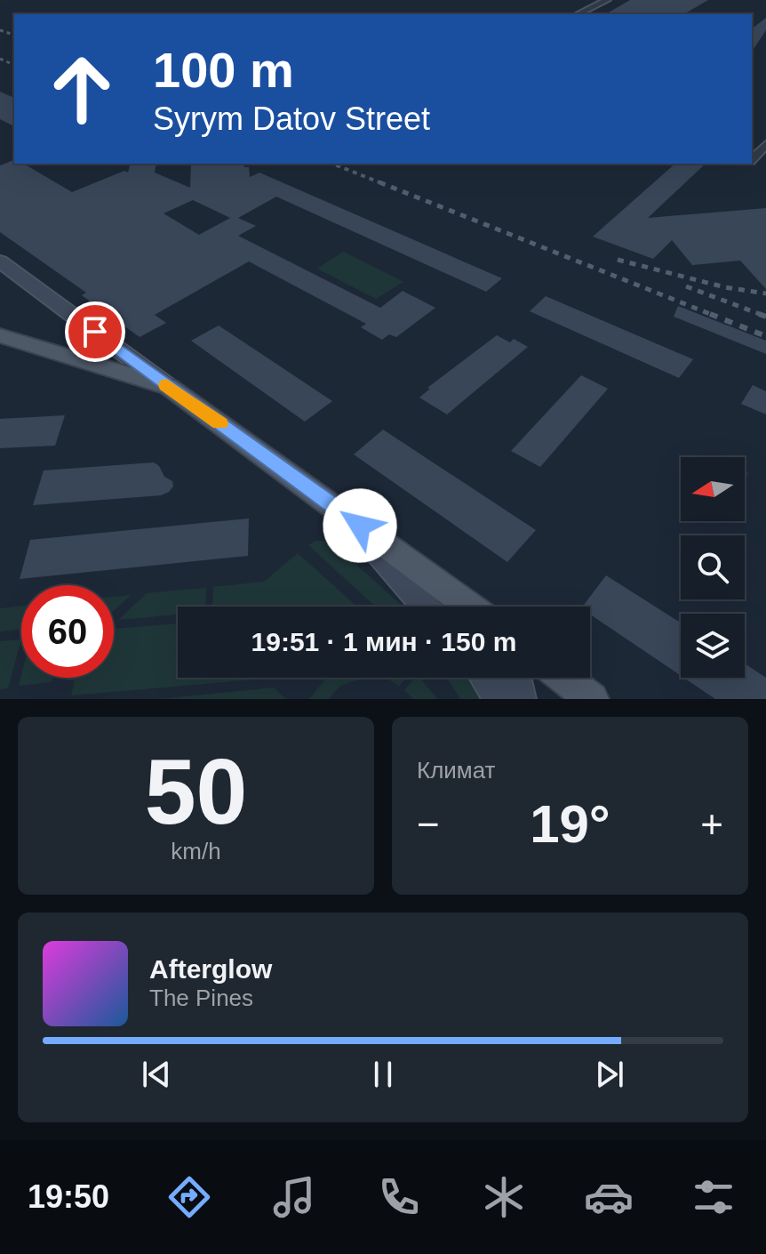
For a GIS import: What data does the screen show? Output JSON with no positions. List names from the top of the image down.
{
  "north": "left",
  "page": {
    "turn": ["100 m", "Syrym Datov Street"],
    "limit": "60",
    "trip": "19:51 · 1 мин · 150 m",
    "tile": [
      ["50", "km/h"],
      "Климат"
    ],
    "heat": ["−", "19°", "+"],
    "song": ["Afterglow", "The Pines"],
    "tabs": "19:50"
  }
}
